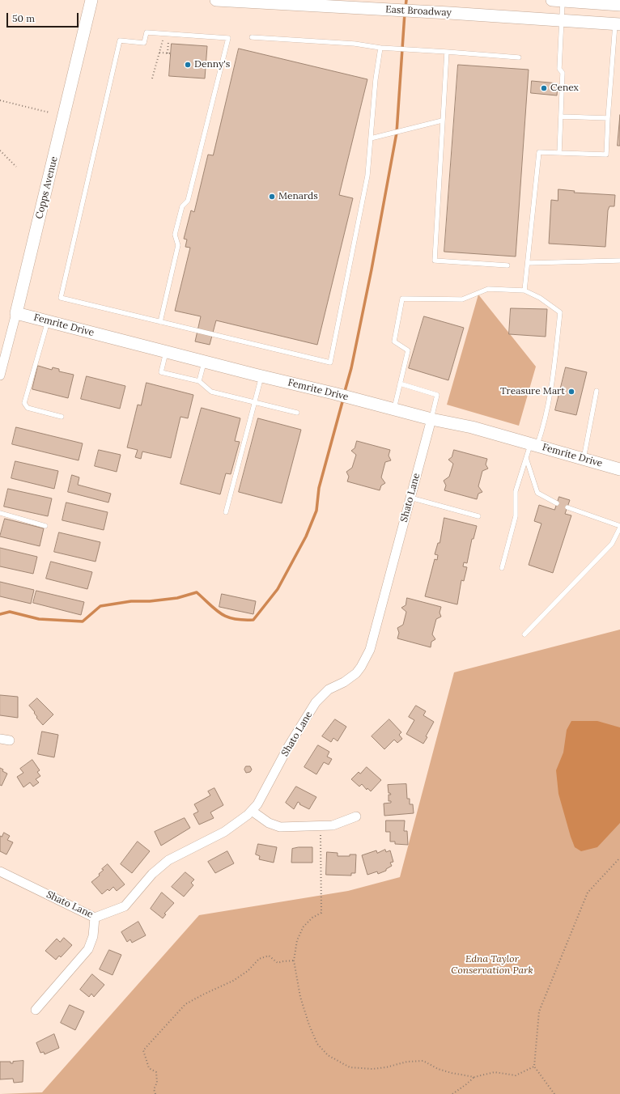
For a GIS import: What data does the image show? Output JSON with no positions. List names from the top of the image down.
{
  "streets": {
    "street": [
      "East Broadway",
      "Copps Avenue",
      "Femrite Drive",
      "Shato Lane"
    ]
  },
  "crossings": [
    ["Copps Avenue", "Femrite Drive"],
    ["Femrite Drive", "Shato Lane"]
  ],
  "parks": ["Edna Taylor Conservation Park"],
  "places": [
    "Denny's",
    "Cenex",
    "Menards",
    "Treasure Mart"
  ],
  "scale_bar": "50 m"
}
